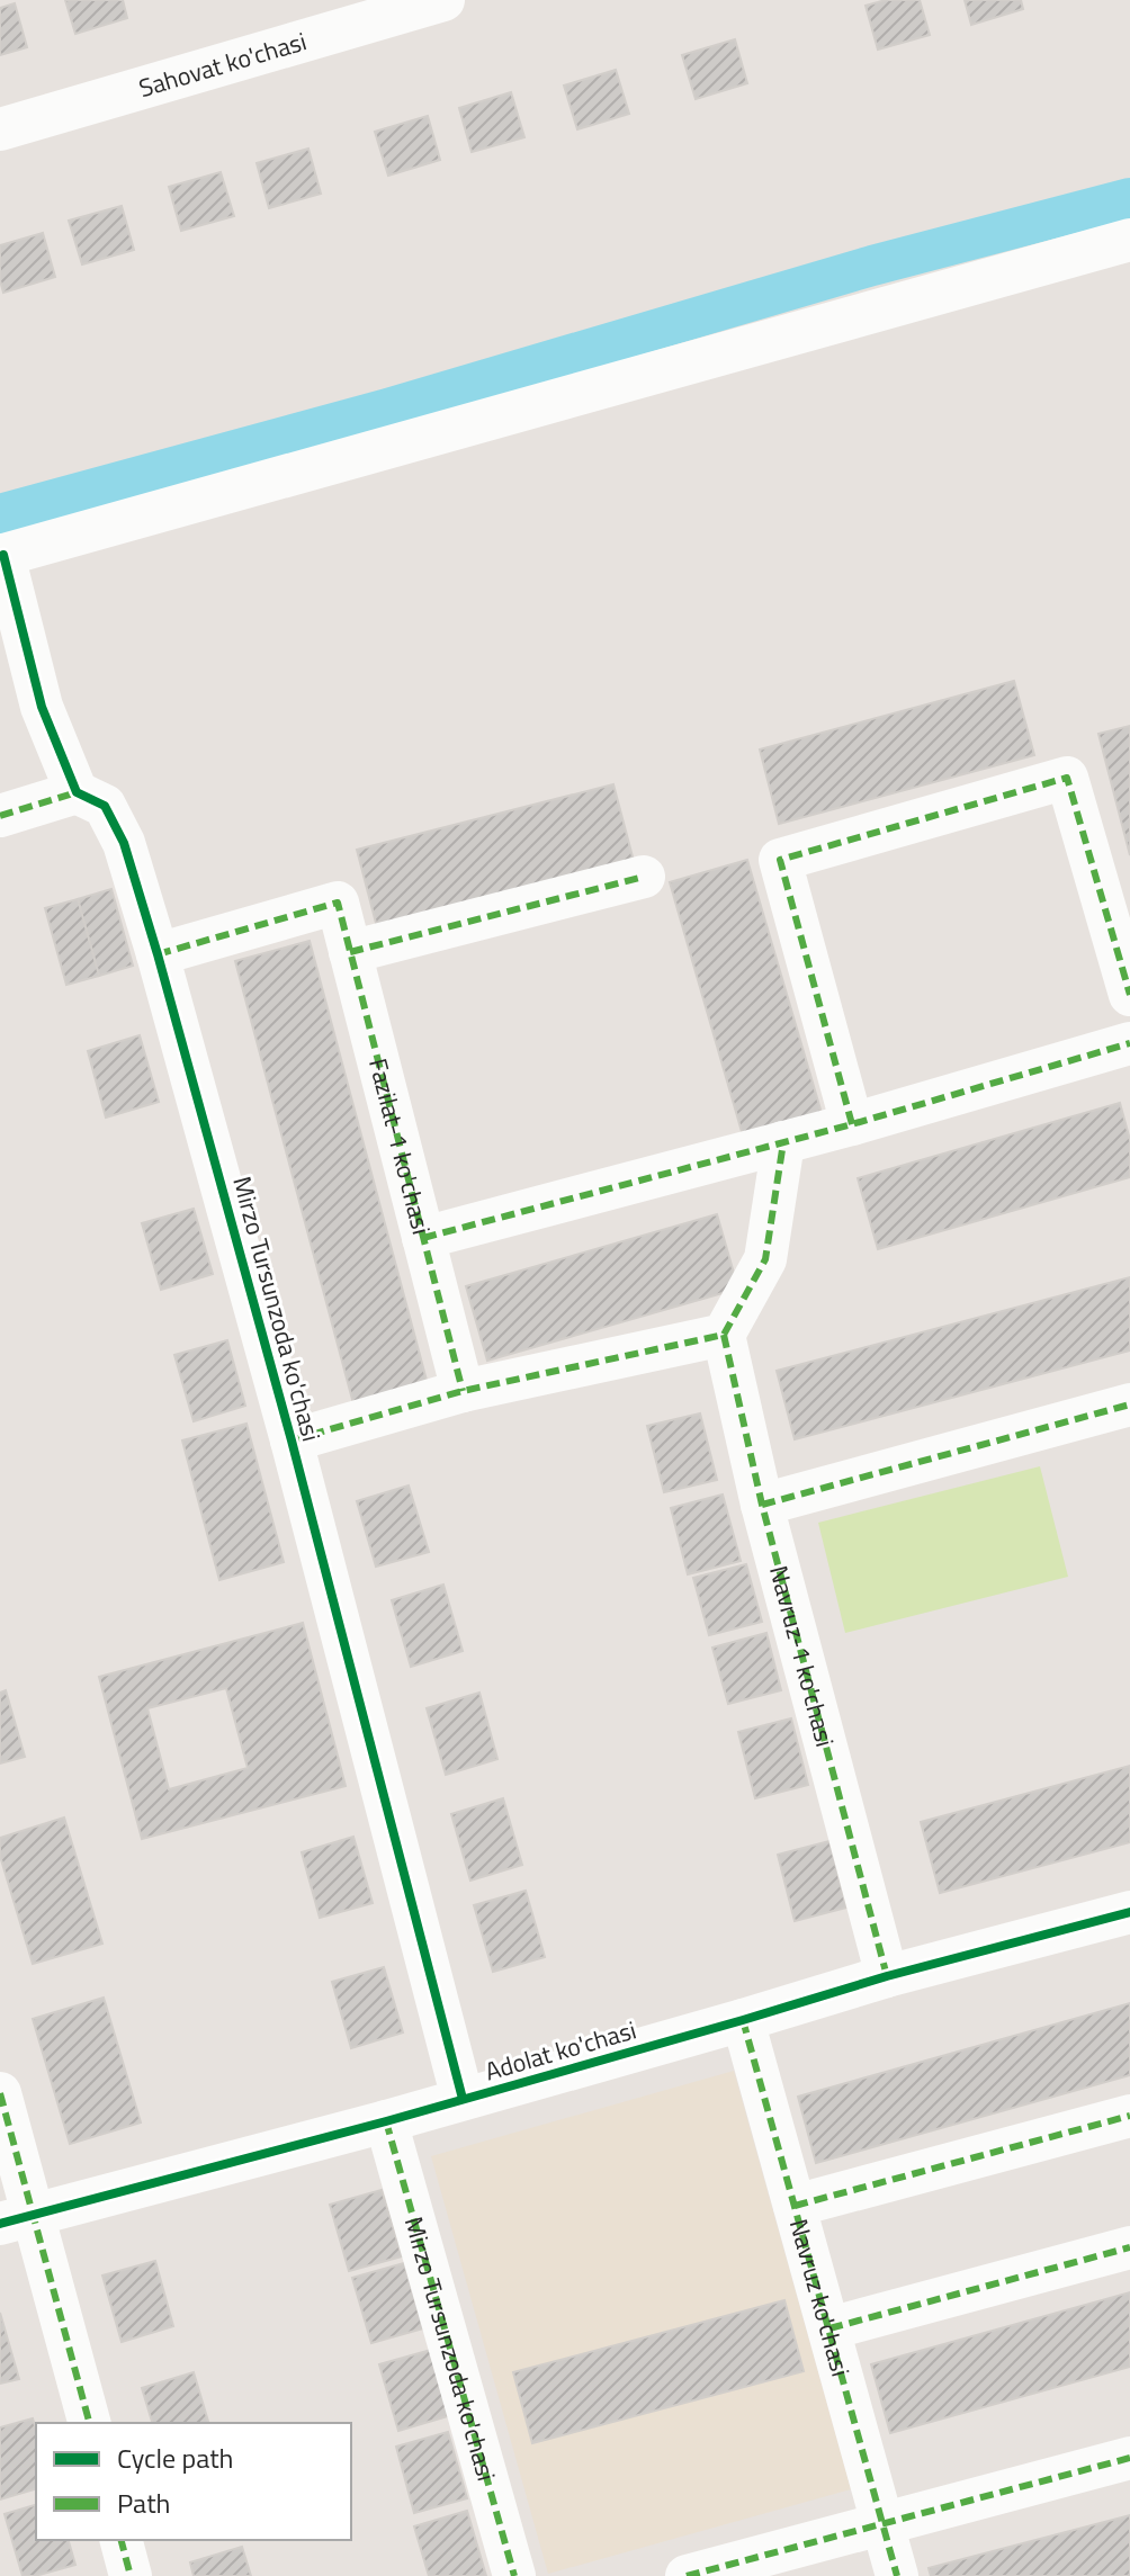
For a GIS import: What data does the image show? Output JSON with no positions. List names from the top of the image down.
{
  "streets": {
    "street": [
      "Sahovat ko'chasi",
      "Fazilat-1 ko'chasi",
      "Mirzo Tursunzoda ko'chasi",
      "Navruz-1 ko'chasi",
      "Adolat ko'chasi",
      "Navruz ko'chasi"
    ]
  },
  "crossings": [
    ["Fazilat-1 ko'chasi", "Mirzo Tursunzoda ko'chasi"],
    ["Mirzo Tursunzoda ko'chasi", "Adolat ko'chasi"],
    ["Navruz-1 ko'chasi", "Adolat ko'chasi"],
    ["Adolat ko'chasi", "Navruz ko'chasi"]
  ],
  "legend": ["Cycle path", "Path"]
}
